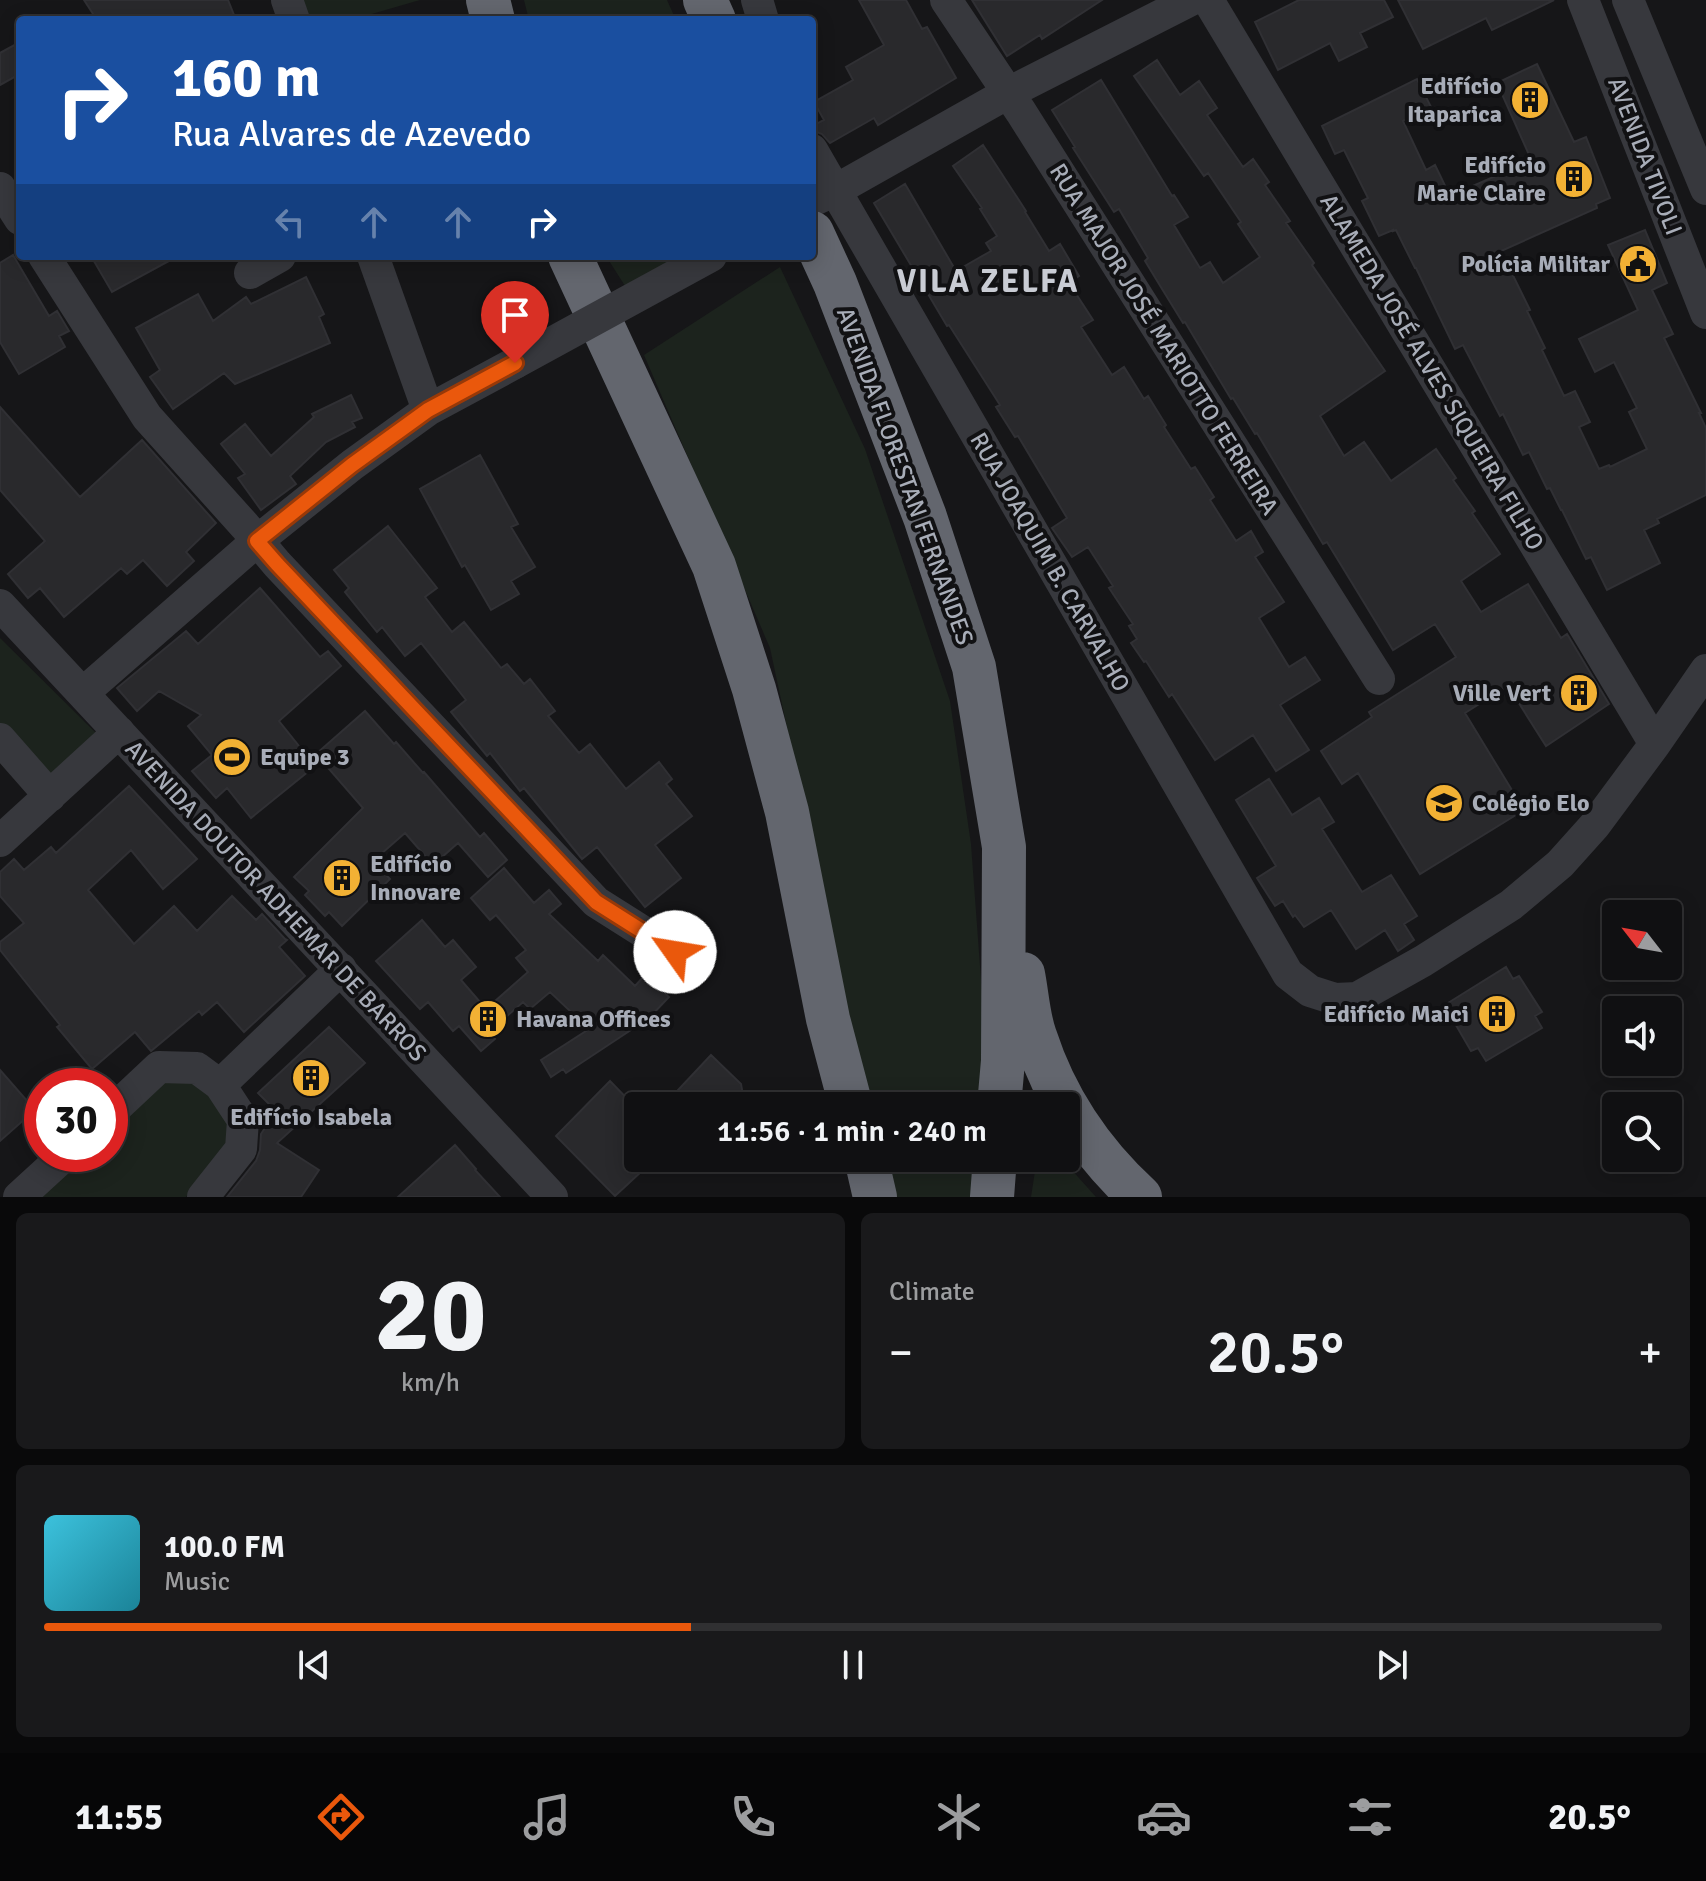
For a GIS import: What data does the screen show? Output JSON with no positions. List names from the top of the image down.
{
  "streets": {
    "highway": ["AVENIDA FLORESTAN FERNANDES"],
    "street": [
      "AVENIDA TIVOLI",
      "RUA MAJOR JOSÉ MARIOTTO FERREIRA",
      "ALAMEDA JOSÉ ALVES SIQUEIRA FILHO",
      "RUA JOAQUIM B. CARVALHO",
      "AVENIDA DOUTOR ADHEMAR DE BARROS"
    ]
  },
  "crossings": [
    ["ALAMEDA JOSÉ ALVES SIQUEIRA FILHO", "RUA JOAQUIM B. CARVALHO"]
  ],
  "districts": ["VILA ZELFA"],
  "places": {
    "building": [
      "Edifício Itaparica",
      "Edifício Marie Claire",
      "Ville Vert",
      "Edifício Innovare",
      "Edifício Maici",
      "Havana Offices",
      "Edifício Isabela"
    ],
    "public building": ["Polícia Militar"],
    "sports": ["Equipe 3"],
    "school or university": ["Colégio Elo"]
  },
  "north": "top left",
  "page": {
    "turn": ["160 m", "Rua Alvares de Azevedo"],
    "limit": "30",
    "trip": "11:56 · 1 min · 240 m",
    "tile": [
      ["20", "km/h"],
      "Climate"
    ],
    "heat": ["−", "20.5°", "+"],
    "song": ["100.0 FM", "Music"],
    "tabs": ["11:55", "20.5°"]
  }
}
